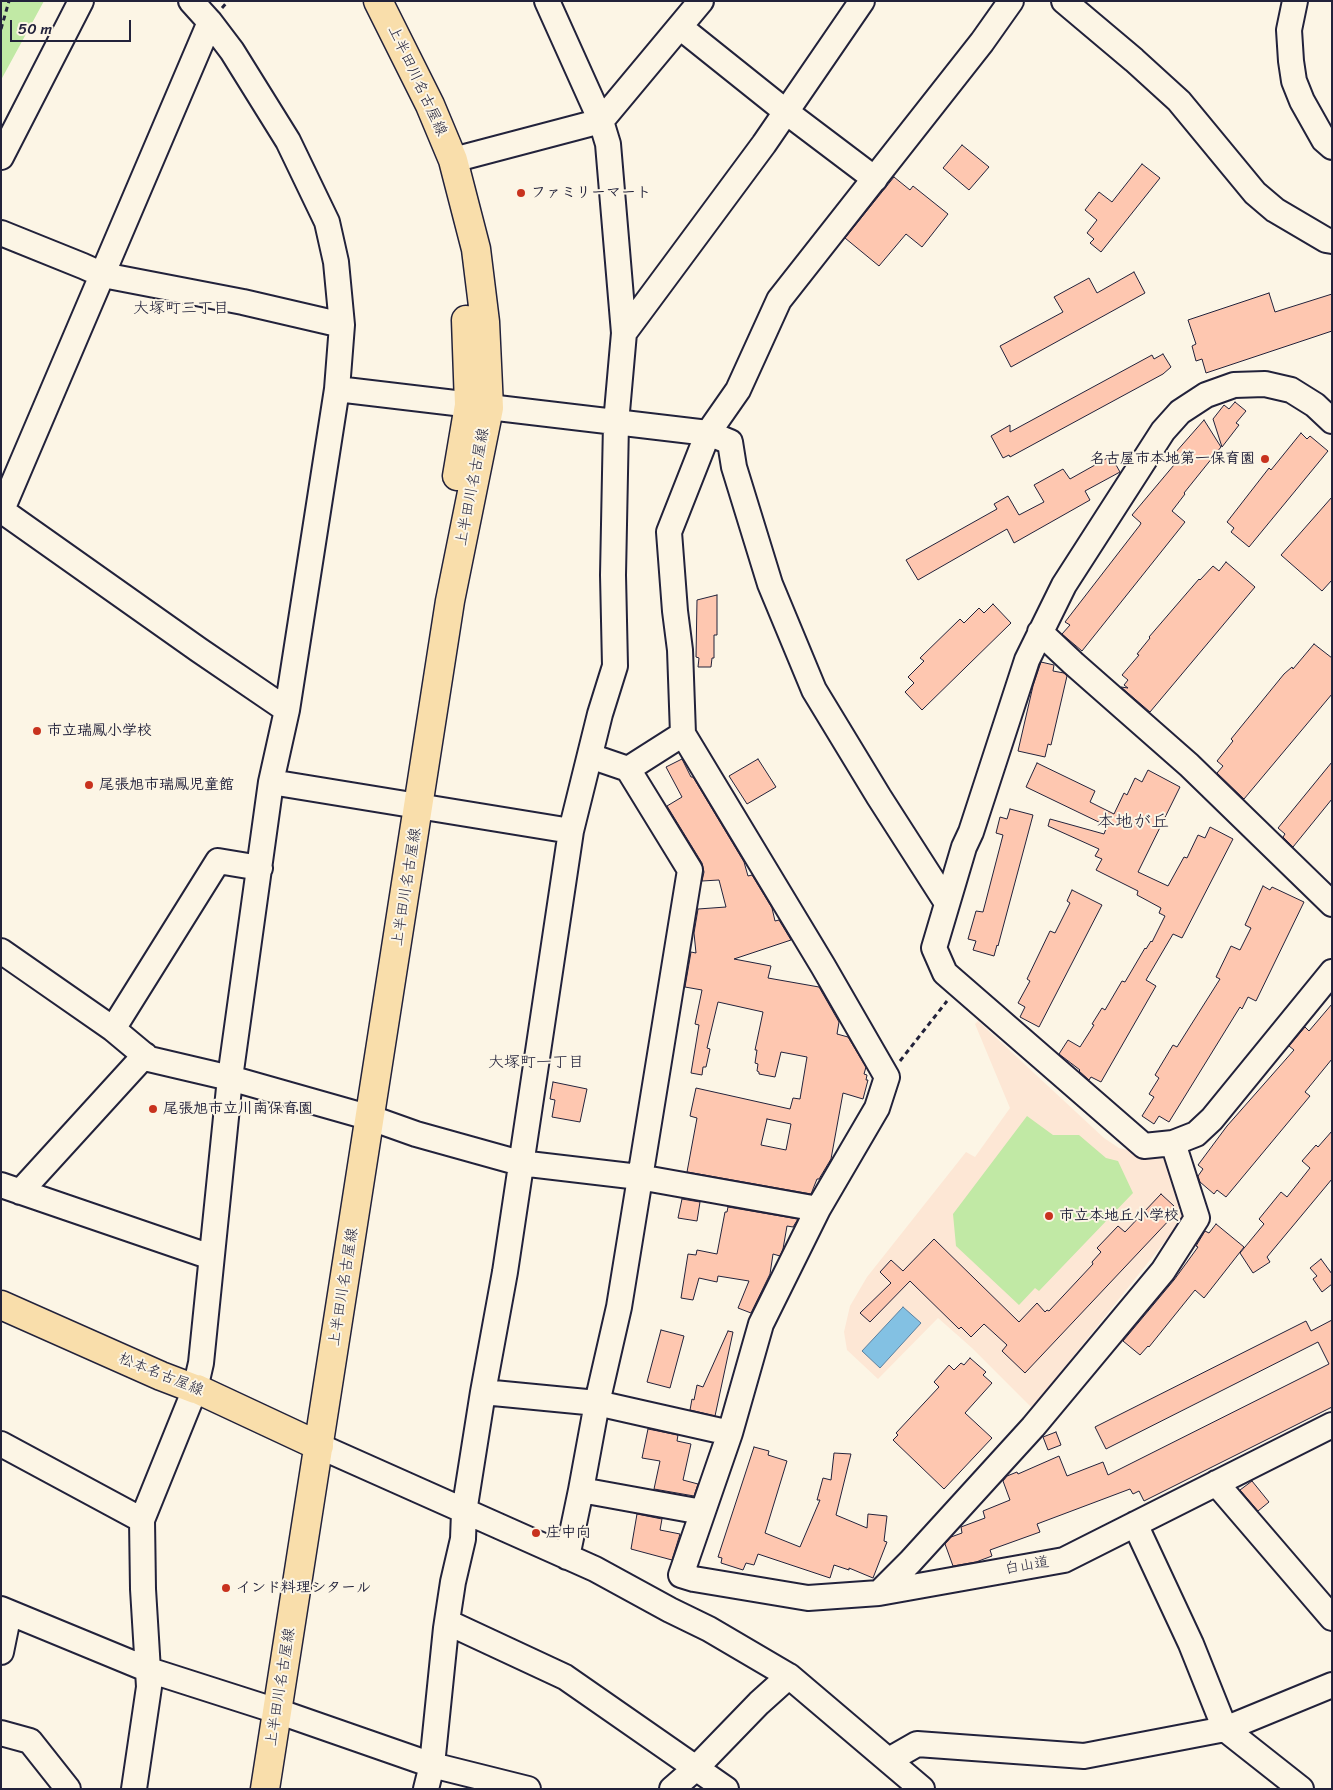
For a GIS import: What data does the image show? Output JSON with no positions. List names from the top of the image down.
{
  "streets": {
    "main road": ["上半田川名古屋線", "松本名古屋線"],
    "street": ["白山道"]
  },
  "crossings": [
    ["上半田川名古屋線", "松本名古屋線"]
  ],
  "districts": ["大塚町三丁目", "本地が丘", "大塚町一丁目"],
  "places": [
    "ファミリーマート",
    "名古屋市本地第一保育園",
    "市立瑞鳳小学校",
    "尾張旭市瑞鳳児童館",
    "尾張旭市立川南保育園",
    "市立本地丘小学校",
    "庄中向",
    "インド料理シタール"
  ],
  "scale_bar": "50 m"
}
